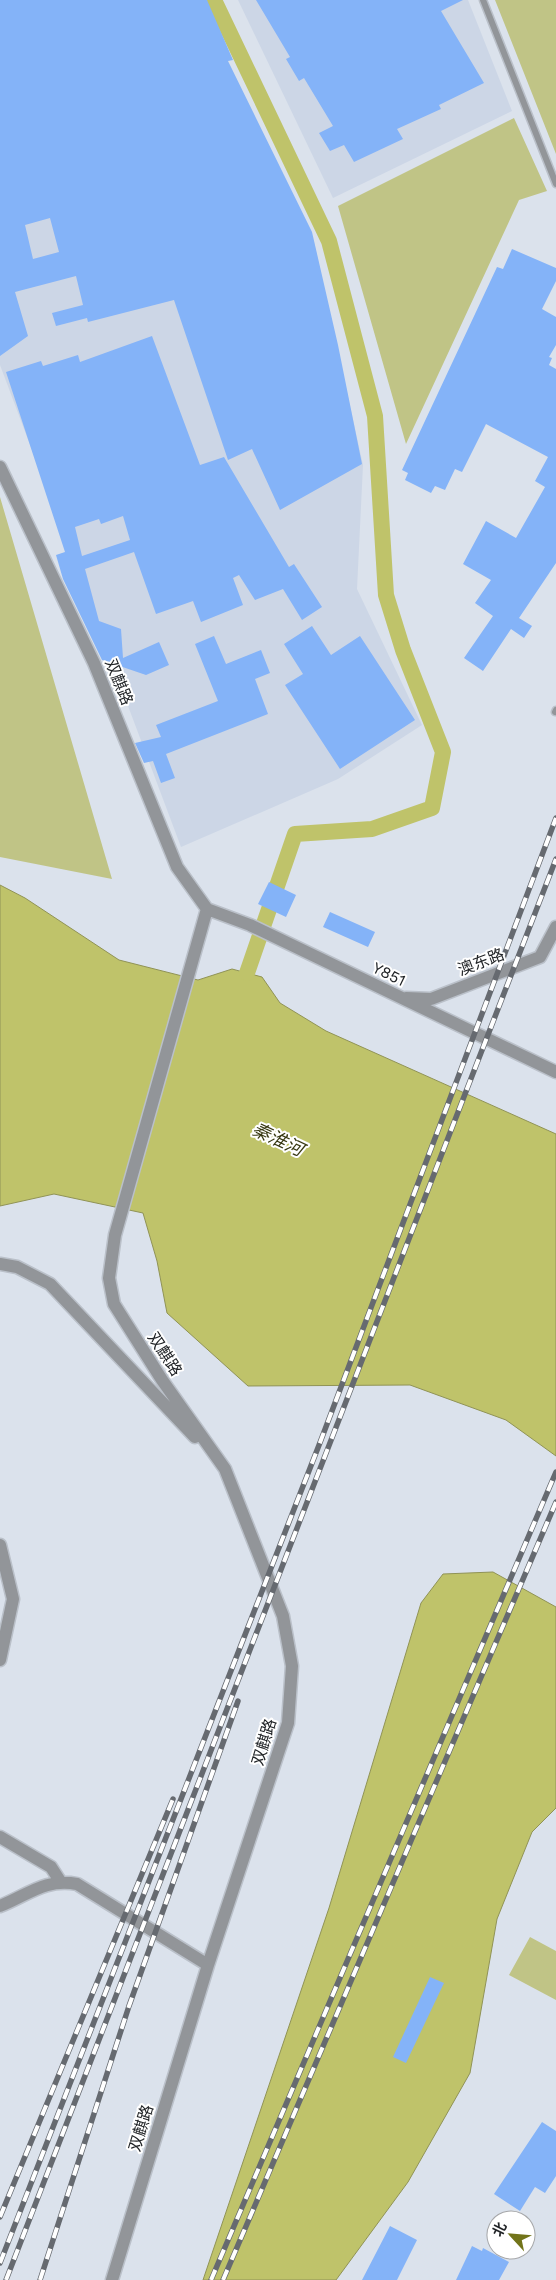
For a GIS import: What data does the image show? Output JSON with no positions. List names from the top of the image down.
{
  "streets": {
    "street": ["双麒路", "澳东路", "Y851"]
  },
  "crossings": [
    ["双麒路", "Y851"],
    ["澳东路", "Y851"]
  ],
  "water": ["秦淮河"],
  "north": "top left"
}
